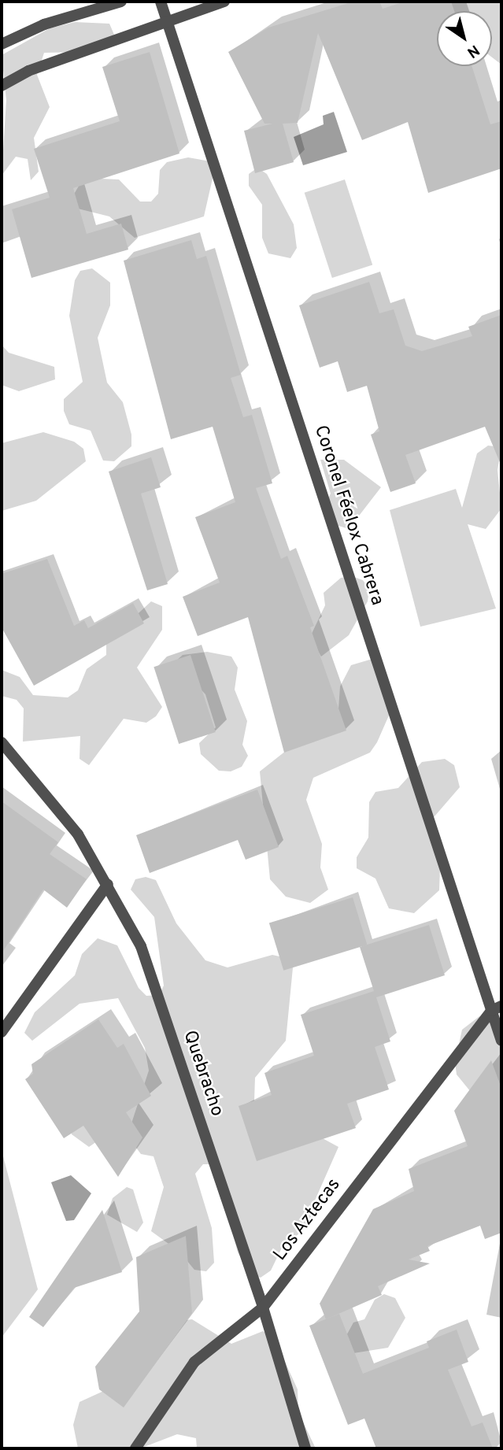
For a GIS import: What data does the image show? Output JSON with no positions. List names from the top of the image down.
{
  "streets": {
    "street": ["Coronel Féelox Cabrera", "Quebracho", "Los Aztecas"]
  },
  "crossings": [
    ["Coronel Féelox Cabrera", "Los Aztecas"],
    ["Quebracho", "Los Aztecas"]
  ],
  "north": "bottom right"
}
